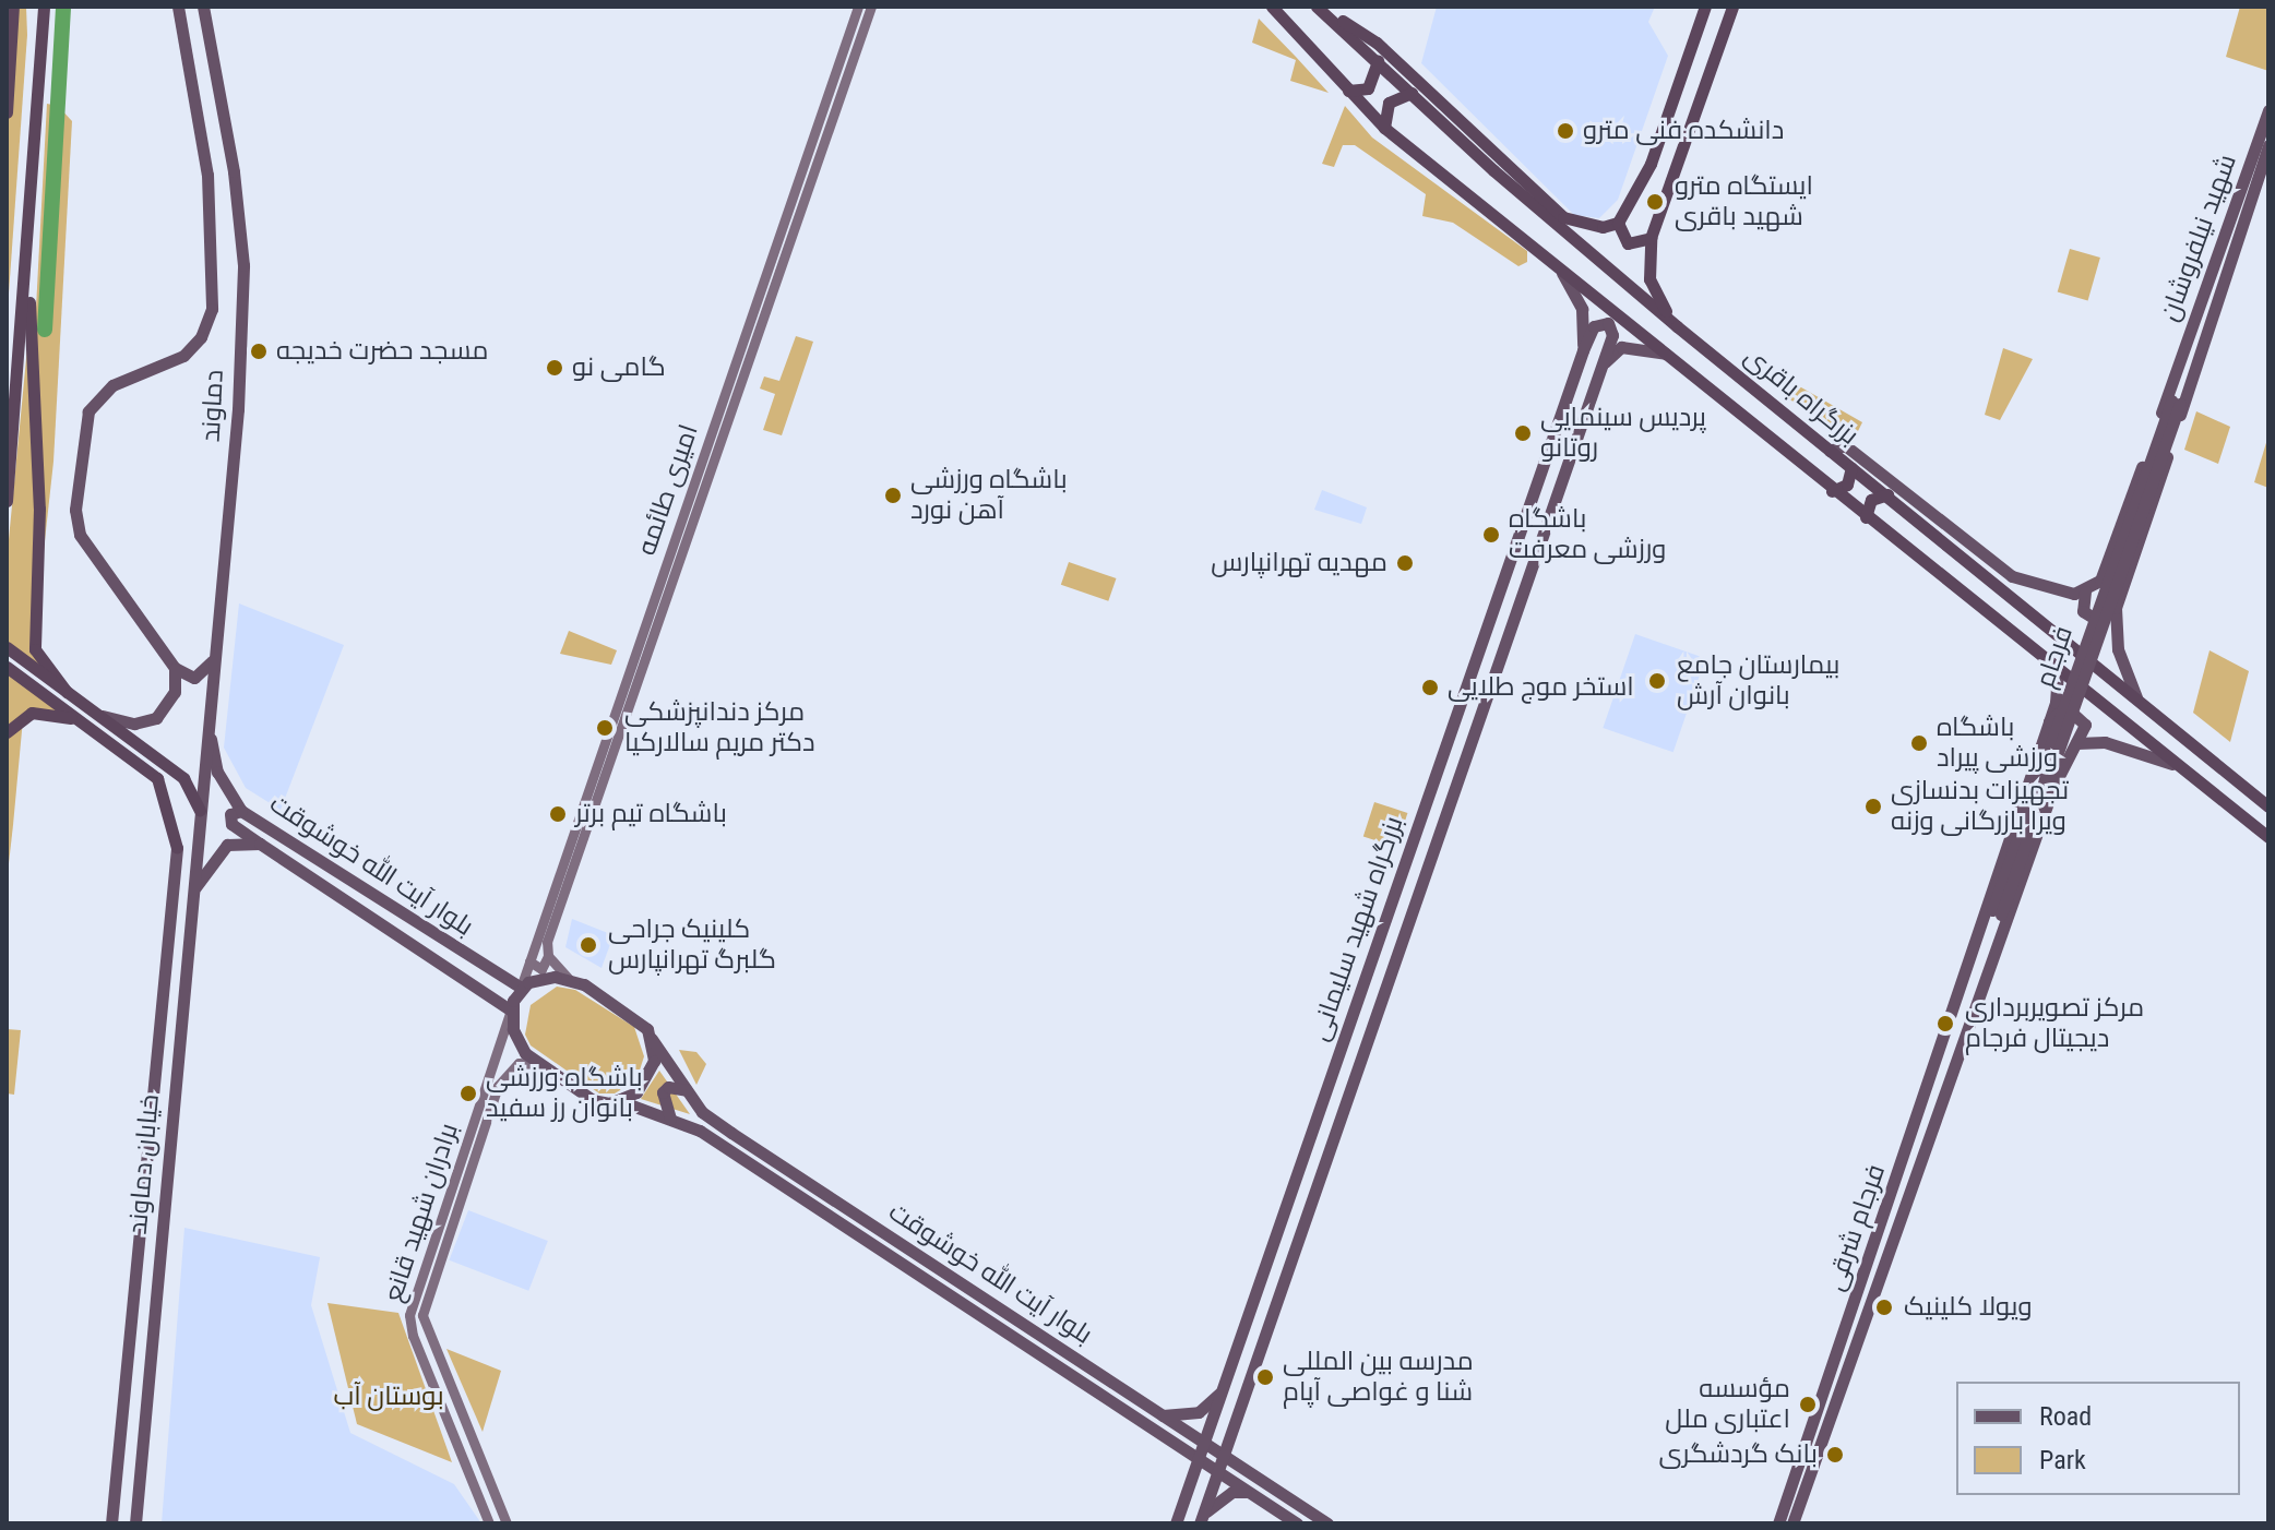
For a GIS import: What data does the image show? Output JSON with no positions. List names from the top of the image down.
{
  "streets": {
    "highway": ["بزرگراه باقری"],
    "main road": [
      "شهید نیلفروشان",
      "دماوند",
      "امیری طائمه",
      "فرجام",
      "بلوار آیت الله خوشوقت",
      "بزرگراه شهید سلیمانی",
      "خیابان دماوند",
      "برادران شهید قانع",
      "فرجام شرقی"
    ]
  },
  "crossings": [
    ["شهید نیلفروشان", "فرجام"],
    ["دماوند", "بلوار آیت الله خوشوقت"],
    ["دماوند", "خیابان دماوند"],
    ["امیری طائمه", "بلوار آیت الله خوشوقت"],
    ["امیری طائمه", "برادران شهید قانع"],
    ["فرجام", "فرجام شرقی"],
    ["بلوار آیت الله خوشوقت", "بزرگراه شهید سلیمانی"],
    ["بلوار آیت الله خوشوقت", "خیابان دماوند"],
    ["بلوار آیت الله خوشوقت", "برادران شهید قانع"]
  ],
  "parks": ["بوستان آب"],
  "places": [
    "دانشکده فنی مترو",
    "ایستگاه مترو شهید باقری",
    "مسجد حضرت خدیجه",
    "گامی نو",
    "پردیس سینمایی روتانو",
    "باشگاه ورزشی آهن نورد",
    "باشگاه ورزشی معرفت",
    "مهدیه تهرانپارس",
    "بیمارستان جامع بانوان آرش",
    "استخر موج طلایی",
    "مرکز دندانپزشکی دکتر مریم سالارکیا",
    "باشگاه ورزشی پیراد",
    "تجهیزات بدنسازی ویرا بازرگانی وزنه",
    "باشگاه تیم برتر",
    "کلینیک جراحی گلبرگ تهرانپارس",
    "مرکز تصویربرداری دیجیتال فرجام",
    "باشگاه ورزشی بانوان رز سفید",
    "ویولا کلینیک",
    "مدرسه بین المللی شنا و غواصی آپام",
    "مؤسسه اعتباری ملل",
    "بانک گردشگری"
  ],
  "legend": ["Road", "Park"]
}
